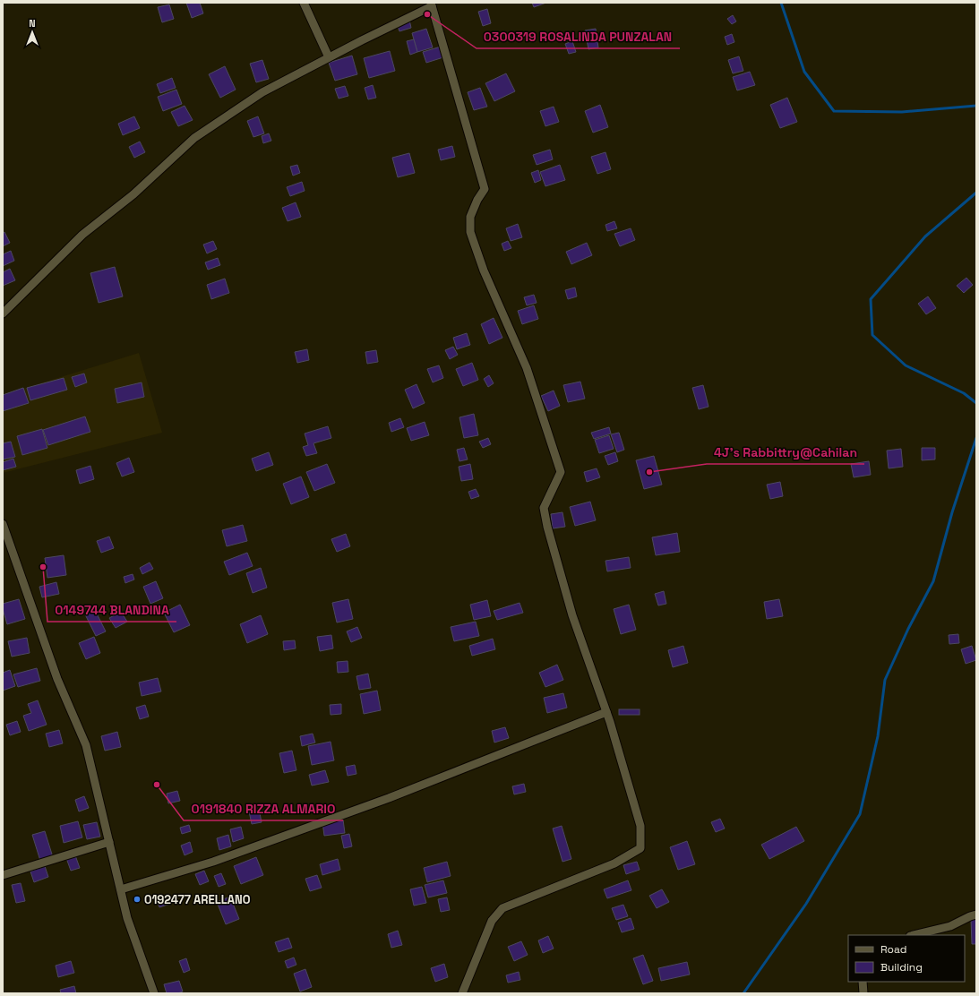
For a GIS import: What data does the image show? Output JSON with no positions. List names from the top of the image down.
{
  "places": [
    "0300319 ROSALINDA PUNZALAN",
    "4J's Rabbittry@Cahilan",
    "0149744 BLANDINA",
    "0191840 RIZZA ALMARIO",
    "0192477 ARELLANO"
  ],
  "legend": ["Road", "Building"],
  "north": "top"
}
